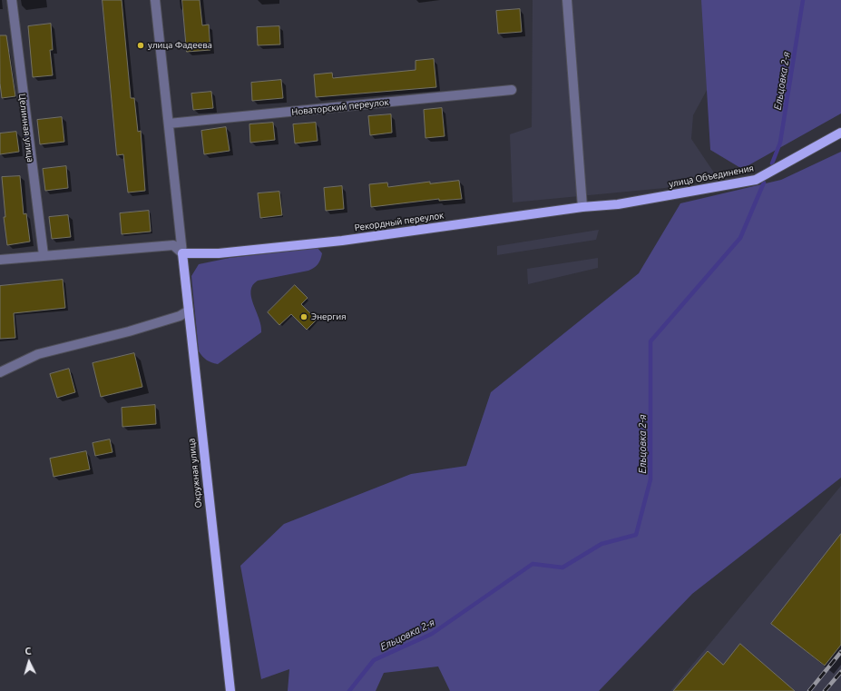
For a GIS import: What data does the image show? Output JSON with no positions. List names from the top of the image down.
{
  "streets": {
    "main road": ["улица Объединения", "Рекордный переулок", "Окружная улица"],
    "street": ["Новаторский переулок", "Целинная улица"]
  },
  "crossings": [
    ["улица Объединения", "Рекордный переулок"],
    ["Рекордный переулок", "Окружная улица"]
  ],
  "water": ["Ельцовка 2-я"],
  "places": ["улица Фадеева", "Энергия"],
  "north": "top"
}
